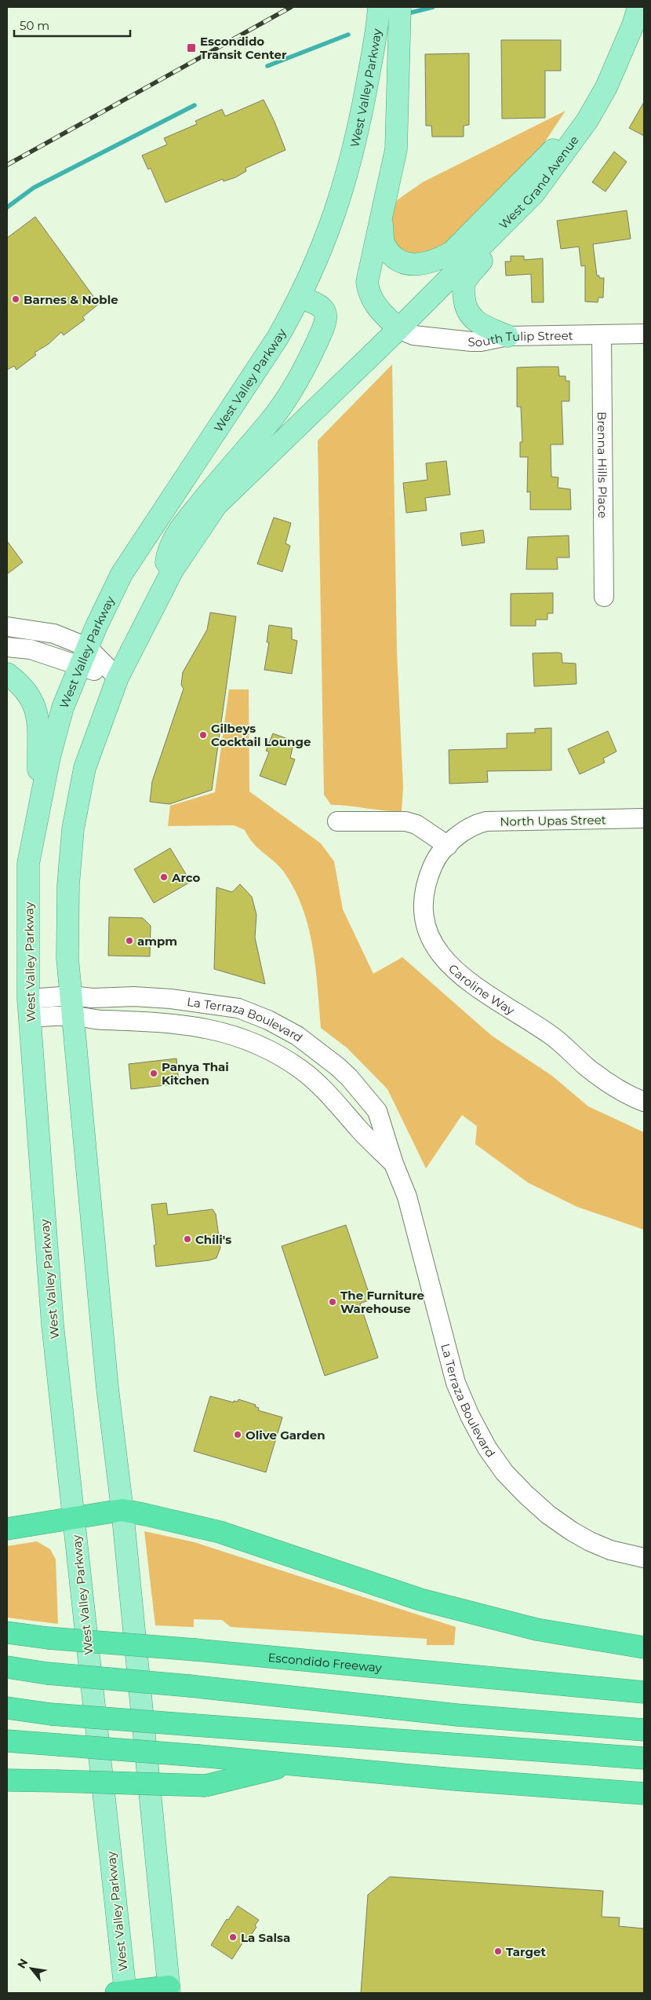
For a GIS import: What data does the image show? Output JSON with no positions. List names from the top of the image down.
{
  "streets": {
    "highway": ["Escondido Freeway"],
    "main road": ["West Valley Parkway", "West Grand Avenue"],
    "street": [
      "South Tulip Street",
      "Brenna Hills Place",
      "North Upas Street",
      "Caroline Way",
      "La Terraza Boulevard"
    ]
  },
  "crossings": [
    ["West Valley Parkway", "La Terraza Boulevard"],
    ["West Grand Avenue", "South Tulip Street"],
    ["South Tulip Street", "Brenna Hills Place"],
    ["North Upas Street", "Caroline Way"]
  ],
  "places": {
    "transit": ["Escondido Transit Center"],
    "other": [
      "Barnes & Noble",
      "Gilbeys Cocktail Lounge",
      "Arco",
      "ampm",
      "Panya Thai Kitchen",
      "Chili's",
      "The Furniture Warehouse",
      "Olive Garden",
      "La Salsa",
      "Target"
    ]
  },
  "scale_bar": "50 m",
  "north": "top left"
}
